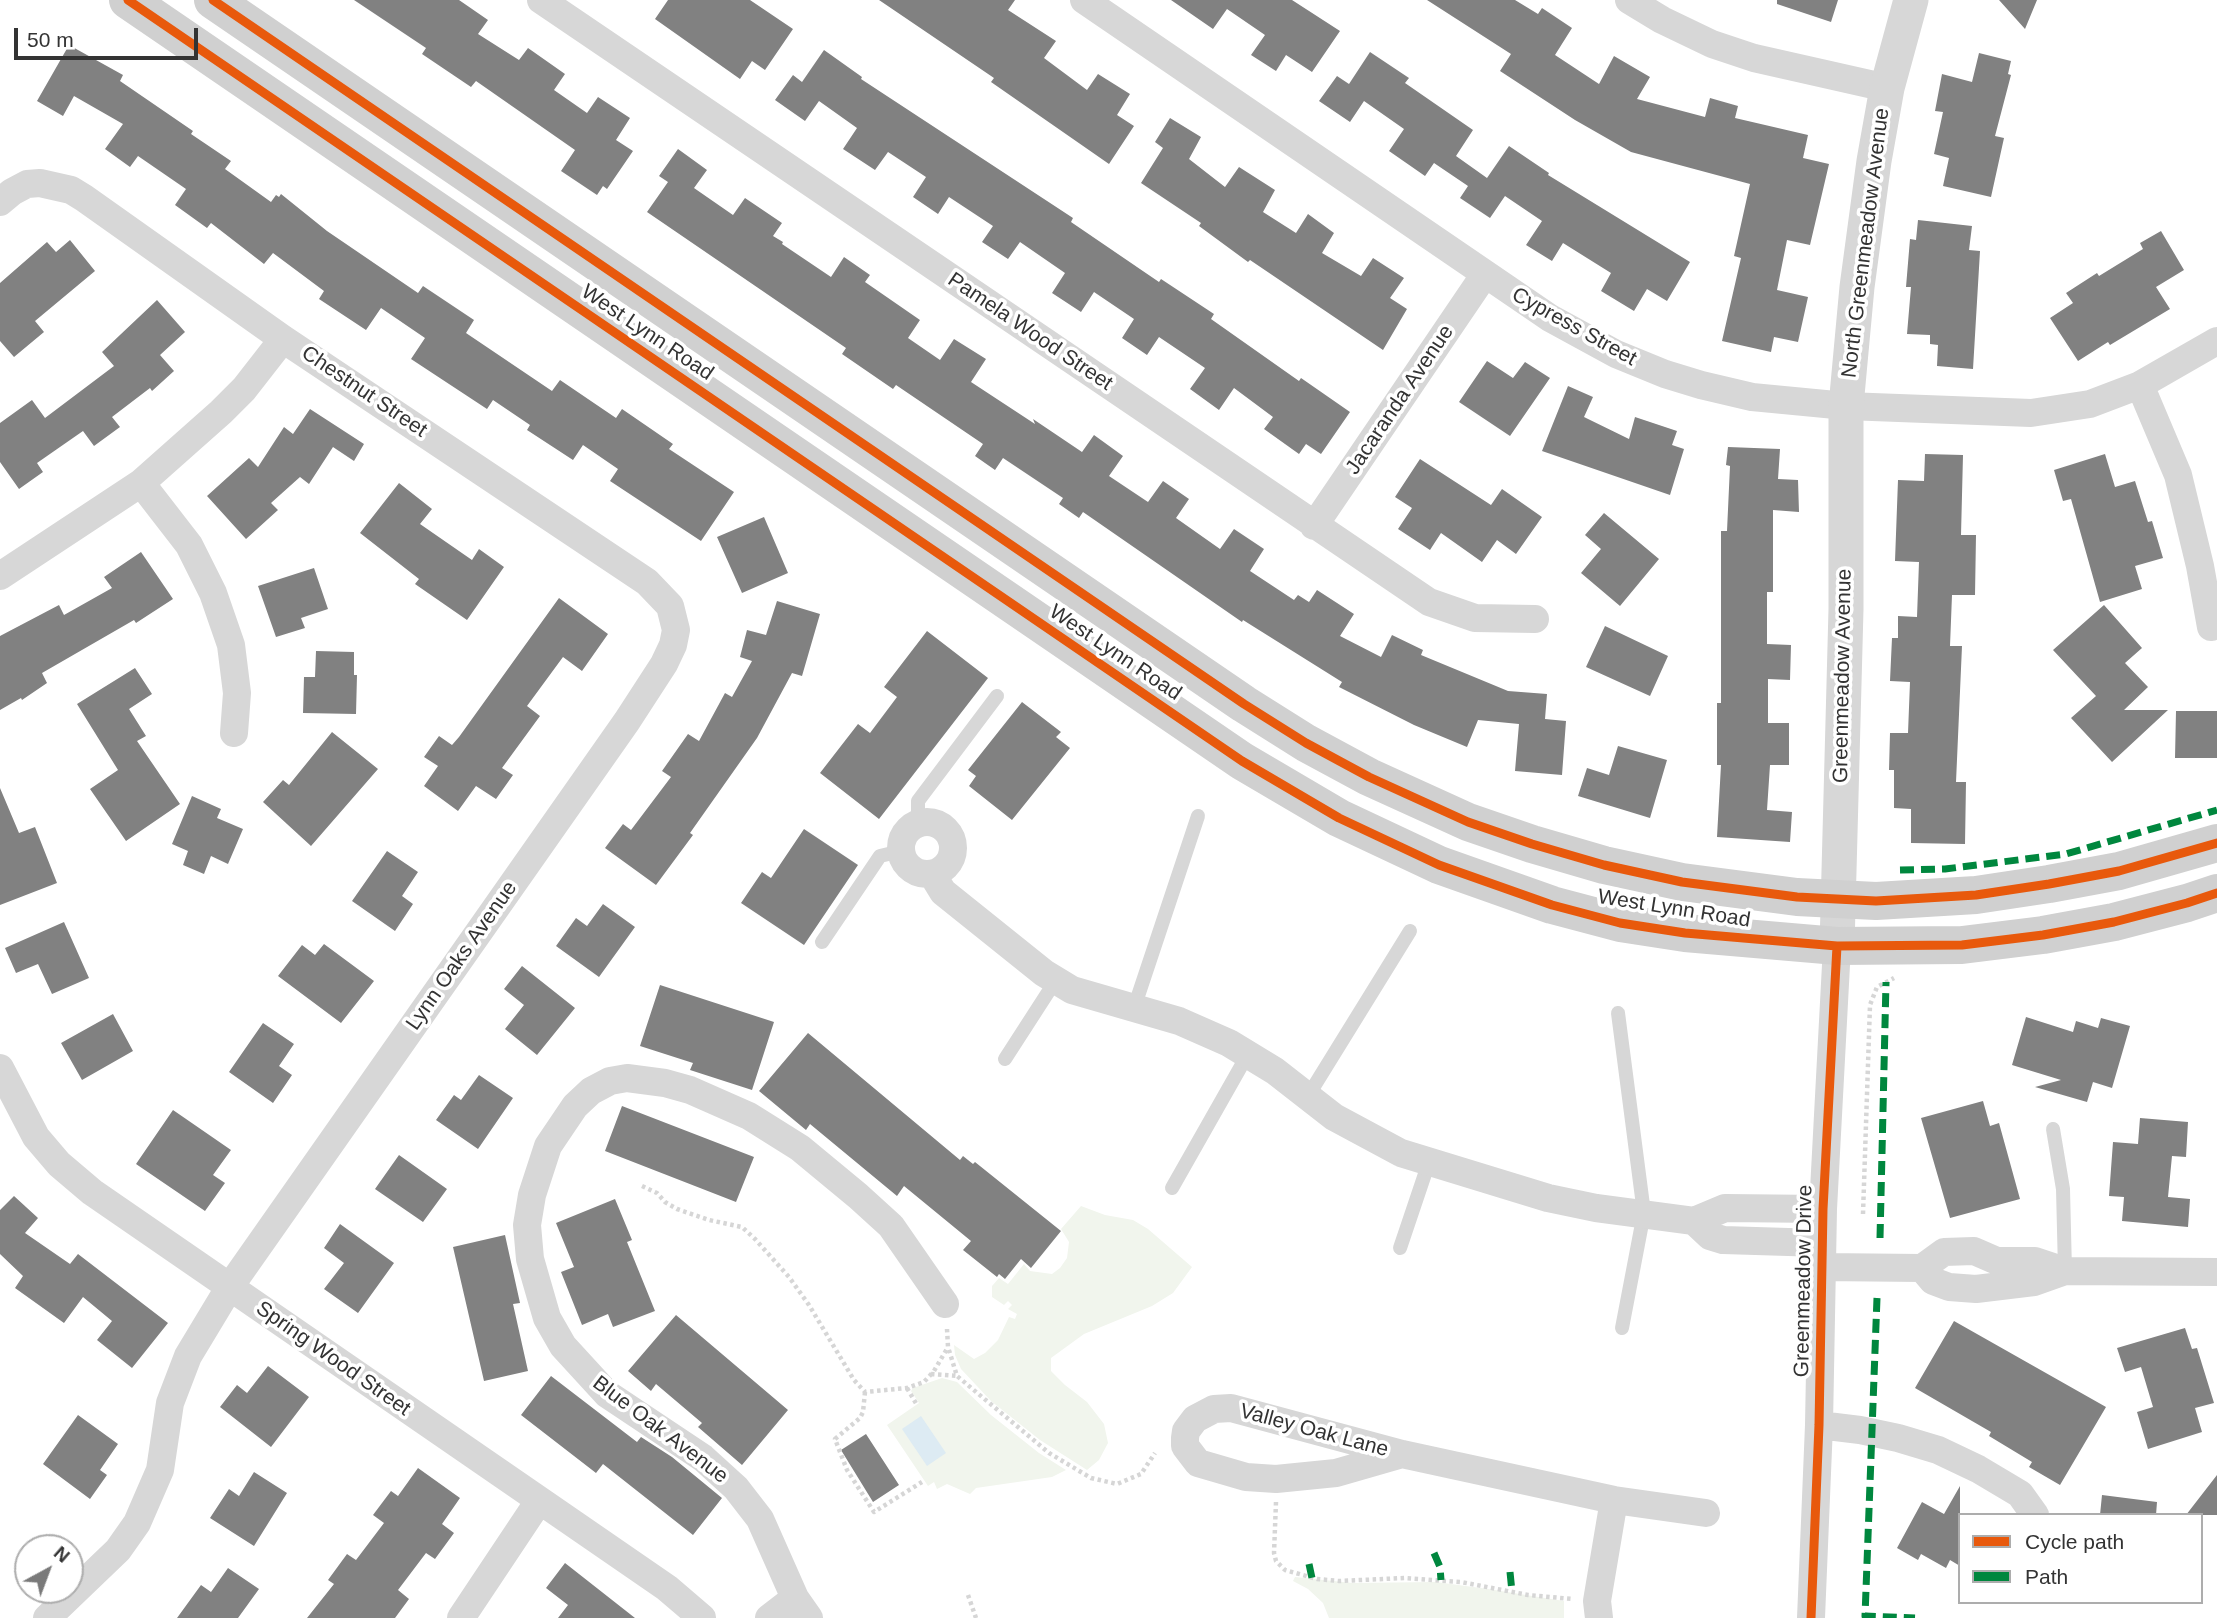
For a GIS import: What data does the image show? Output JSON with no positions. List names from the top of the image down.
{
  "streets": {
    "main road": ["West Lynn Road"],
    "street": [
      "North Greenmeadow Avenue",
      "Cypress Street",
      "Pamela Wood Street",
      "Chestnut Street",
      "Jacaranda Avenue",
      "Greenmeadow Avenue",
      "Lynn Oaks Avenue",
      "Greenmeadow Drive",
      "Spring Wood Street",
      "Blue Oak Avenue",
      "Valley Oak Lane"
    ]
  },
  "crossings": [
    ["North Greenmeadow Avenue", "Cypress Street"],
    ["North Greenmeadow Avenue", "Greenmeadow Avenue"],
    ["Cypress Street", "Jacaranda Avenue"],
    ["Cypress Street", "Greenmeadow Avenue"],
    ["Pamela Wood Street", "Jacaranda Avenue"],
    ["West Lynn Road", "Greenmeadow Avenue"],
    ["West Lynn Road", "Greenmeadow Drive"],
    ["Chestnut Street", "Lynn Oaks Avenue"],
    ["Greenmeadow Avenue", "Greenmeadow Drive"],
    ["Lynn Oaks Avenue", "Spring Wood Street"]
  ],
  "legend": ["Cycle path", "Path"],
  "scale_bar": "50 m",
  "north": "top right"
}
